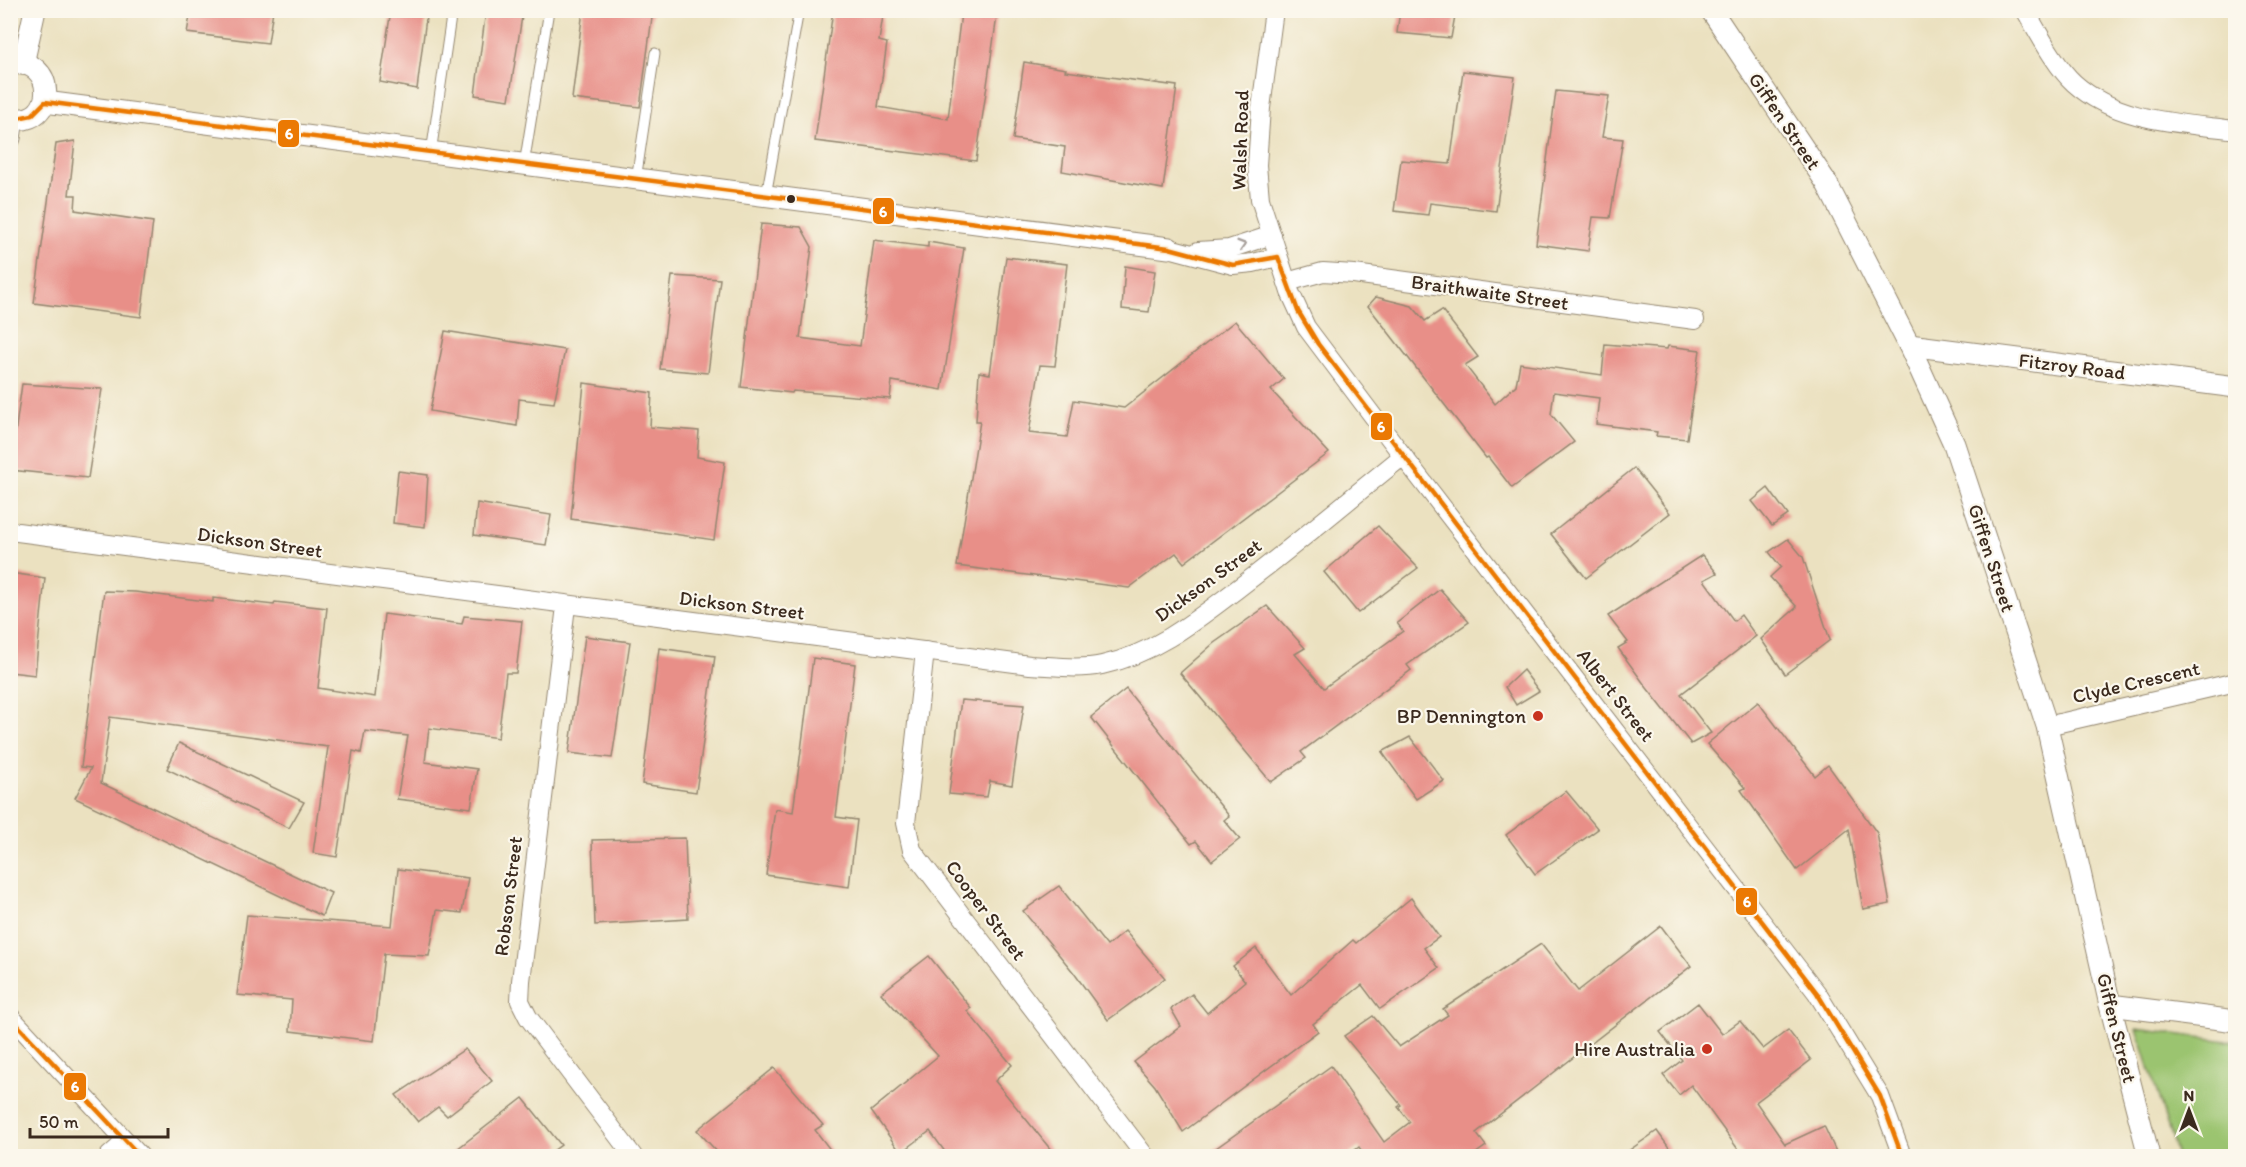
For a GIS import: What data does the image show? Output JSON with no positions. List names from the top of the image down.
{
  "streets": {
    "street": [
      "Giffen Street",
      "Walsh Road",
      "Braithwaite Street",
      "Fitzroy Road",
      "Dickson Street",
      "Clyde Crescent",
      "Albert Street",
      "Robson Street",
      "Cooper Street"
    ]
  },
  "crossings": [
    ["Giffen Street", "Fitzroy Road"],
    ["Giffen Street", "Clyde Crescent"],
    ["Walsh Road", "Braithwaite Street"],
    ["Walsh Road", "Albert Street"],
    ["Braithwaite Street", "Albert Street"],
    ["Dickson Street", "Albert Street"],
    ["Dickson Street", "Robson Street"],
    ["Dickson Street", "Cooper Street"]
  ],
  "places": ["BP Dennington", "Hire Australia"],
  "lines": ["transit line 6"],
  "scale_bar": "50 m",
  "north": "top"
}
